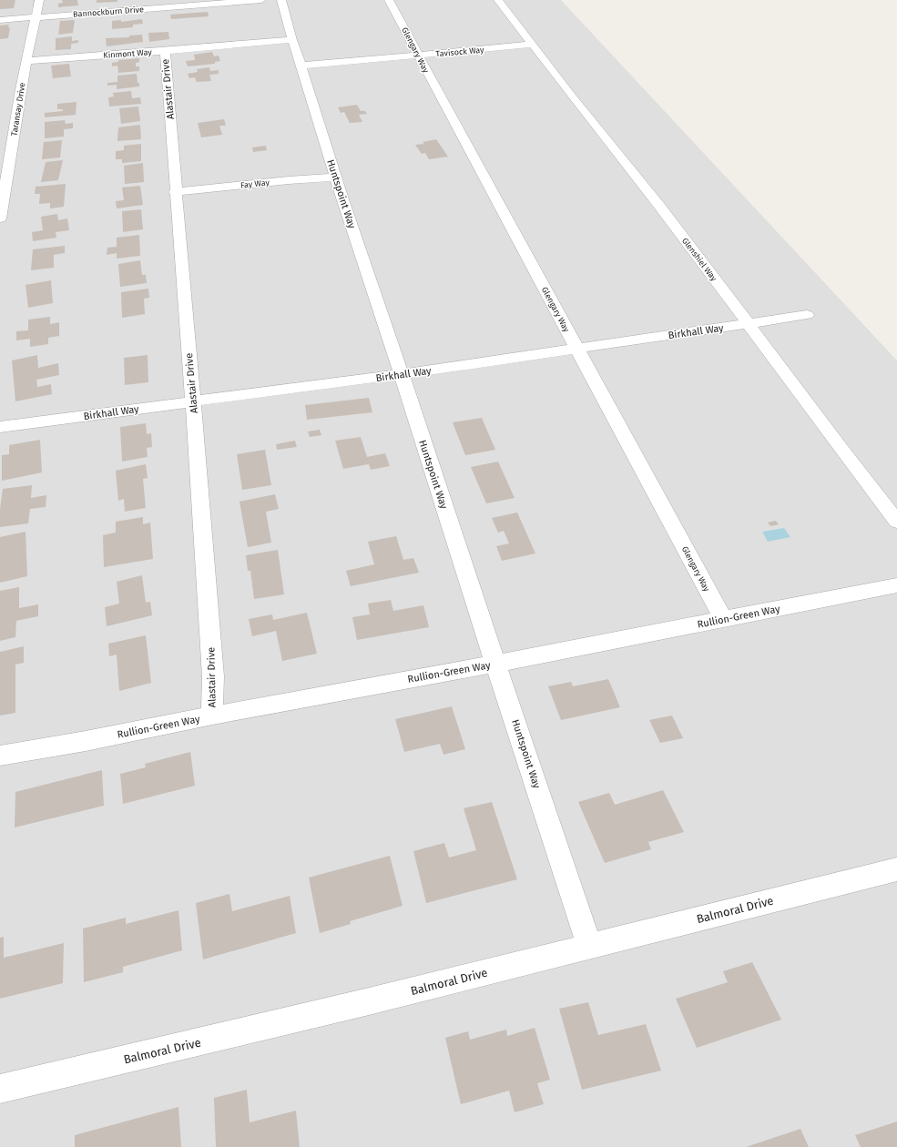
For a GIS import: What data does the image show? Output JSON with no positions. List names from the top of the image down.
{
  "streets": {
    "street": [
      "Bannockburn Drive",
      "Glengary Way",
      "Tavisock Way",
      "Kinmont Way",
      "Alastair Drive",
      "Taransay Drive",
      "Fay Way",
      "Huntspoint Way",
      "Glenshiel Way",
      "Birkhall Way",
      "Rullion-Green Way",
      "Balmoral Drive"
    ]
  },
  "crossings": [
    ["Bannockburn Drive", "Taransay Drive"],
    ["Glengary Way", "Tavisock Way"],
    ["Glengary Way", "Birkhall Way"],
    ["Glengary Way", "Rullion-Green Way"],
    ["Tavisock Way", "Huntspoint Way"],
    ["Tavisock Way", "Glenshiel Way"],
    ["Kinmont Way", "Alastair Drive"],
    ["Kinmont Way", "Taransay Drive"],
    ["Kinmont Way", "Huntspoint Way"],
    ["Alastair Drive", "Fay Way"],
    ["Alastair Drive", "Birkhall Way"],
    ["Alastair Drive", "Rullion-Green Way"],
    ["Fay Way", "Huntspoint Way"],
    ["Huntspoint Way", "Birkhall Way"],
    ["Huntspoint Way", "Rullion-Green Way"],
    ["Huntspoint Way", "Balmoral Drive"],
    ["Glenshiel Way", "Birkhall Way"]
  ]
}
